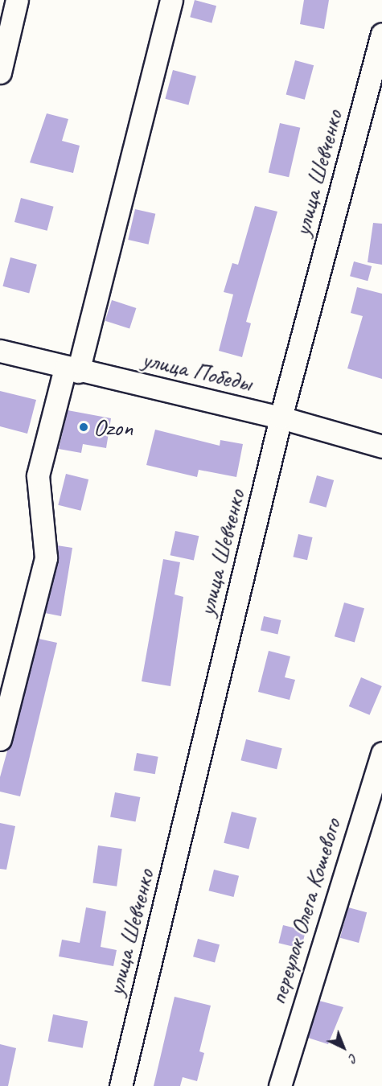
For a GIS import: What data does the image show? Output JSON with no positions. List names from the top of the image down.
{
  "streets": {
    "street": ["улица Шевченко", "улица Победы", "переулок Олега Кошевого"]
  },
  "crossings": [
    ["улица Шевченко", "улица Победы"]
  ],
  "places": ["Ozon"],
  "north": "bottom right"
}
